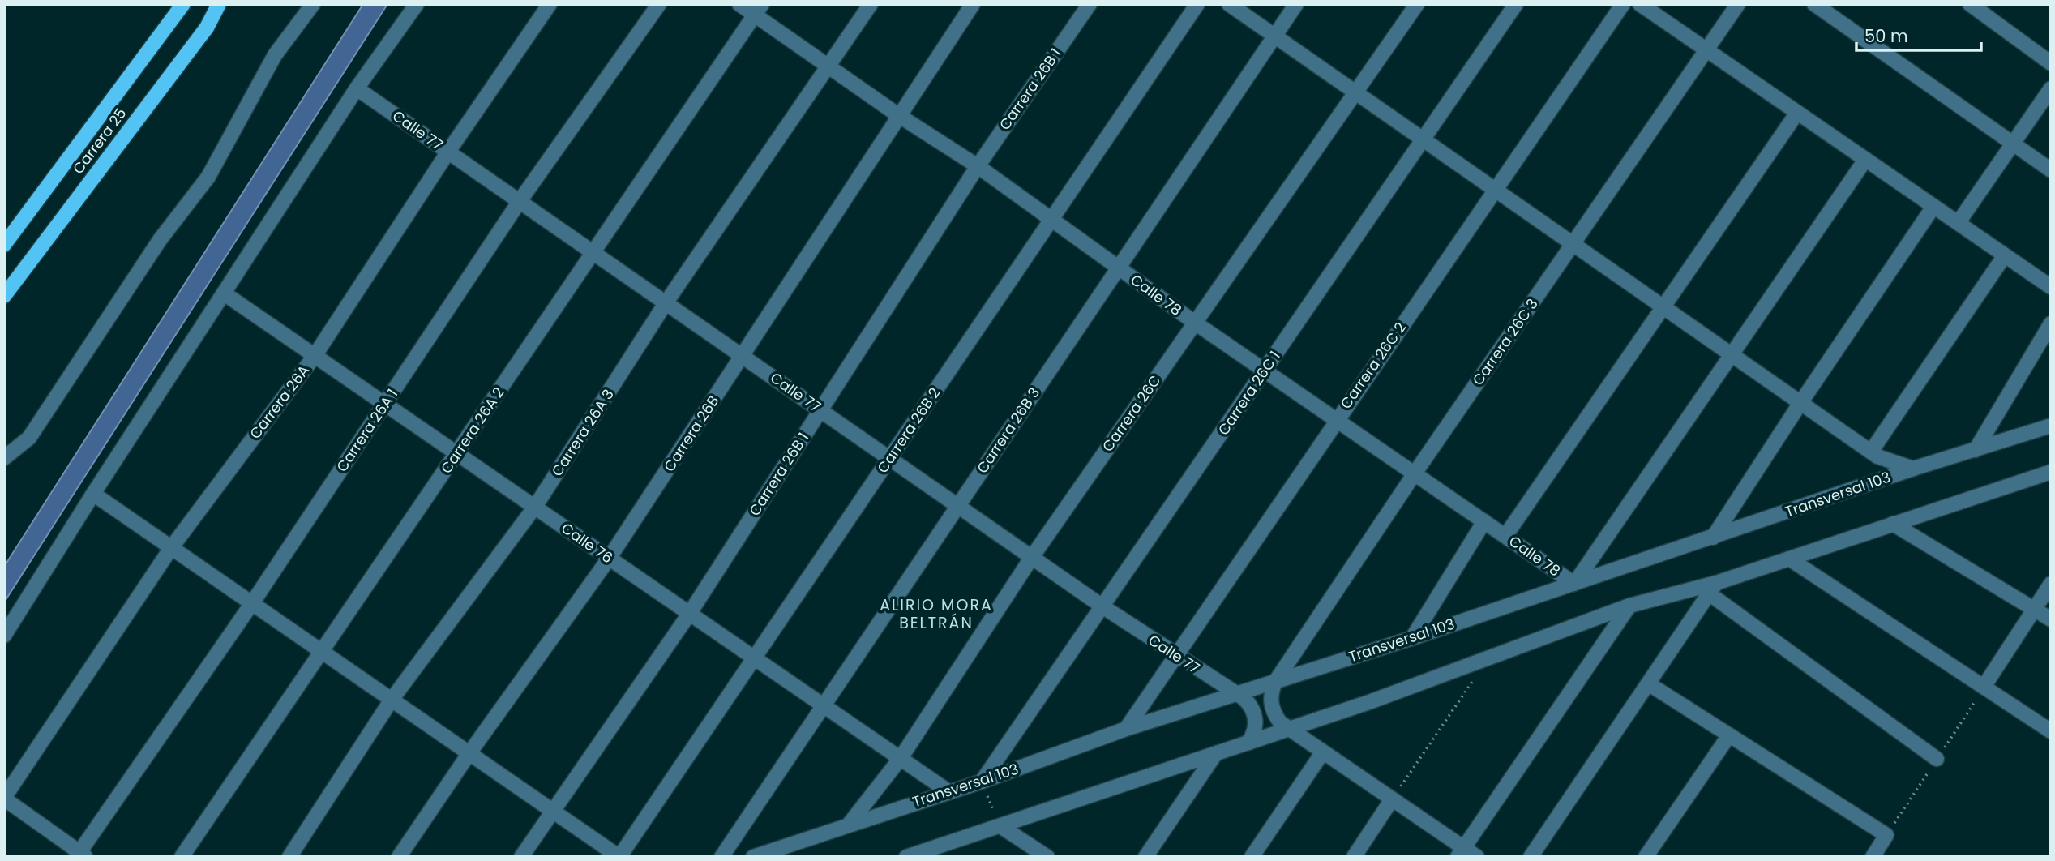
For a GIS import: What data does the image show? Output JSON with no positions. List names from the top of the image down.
{
  "streets": {
    "main road": ["Carrera 25"],
    "street": [
      "Carrera 26B 1",
      "Calle 77",
      "Calle 78",
      "Carrera 26C 3",
      "Carrera 26C 2",
      "Carrera 26C 1",
      "Carrera 26A",
      "Carrera 26C",
      "Carrera 26A 1",
      "Carrera 26A 2",
      "Carrera 26B 2",
      "Carrera 26B 3",
      "Carrera 26A 3",
      "Carrera 26B",
      "Transversal 103",
      "Calle 76"
    ]
  },
  "crossings": [
    ["Carrera 26B 1", "Calle 77"],
    ["Carrera 26B 1", "Calle 78"],
    ["Carrera 26B 1", "Calle 76"],
    ["Calle 77", "Carrera 26C 2"],
    ["Calle 77", "Carrera 26C 1"],
    ["Calle 77", "Carrera 26A"],
    ["Calle 77", "Carrera 26C"],
    ["Calle 77", "Carrera 26A 1"],
    ["Calle 77", "Carrera 26A 2"],
    ["Calle 77", "Carrera 26B 2"],
    ["Calle 77", "Carrera 26B 3"],
    ["Calle 77", "Carrera 26A 3"],
    ["Calle 77", "Carrera 26B"],
    ["Calle 77", "Transversal 103"],
    ["Calle 78", "Carrera 26C 3"],
    ["Calle 78", "Carrera 26C 2"],
    ["Calle 78", "Carrera 26C 1"],
    ["Calle 78", "Carrera 26C"],
    ["Calle 78", "Carrera 26A 2"],
    ["Calle 78", "Carrera 26B 2"],
    ["Calle 78", "Carrera 26B 3"],
    ["Calle 78", "Carrera 26A 3"],
    ["Calle 78", "Carrera 26B"],
    ["Calle 78", "Transversal 103"],
    ["Carrera 26C 3", "Transversal 103"],
    ["Carrera 26C 2", "Transversal 103"],
    ["Carrera 26C 1", "Transversal 103"],
    ["Carrera 26A", "Calle 76"],
    ["Carrera 26C", "Transversal 103"],
    ["Carrera 26C", "Calle 76"],
    ["Carrera 26A 1", "Calle 76"],
    ["Carrera 26A 2", "Calle 76"],
    ["Carrera 26B 2", "Calle 76"],
    ["Carrera 26B 3", "Calle 76"],
    ["Carrera 26A 3", "Calle 76"],
    ["Carrera 26B", "Calle 76"],
    ["Transversal 103", "Calle 76"]
  ],
  "districts": ["ALIRIO MORA BELTRÁN"],
  "scale_bar": "50 m"
}
